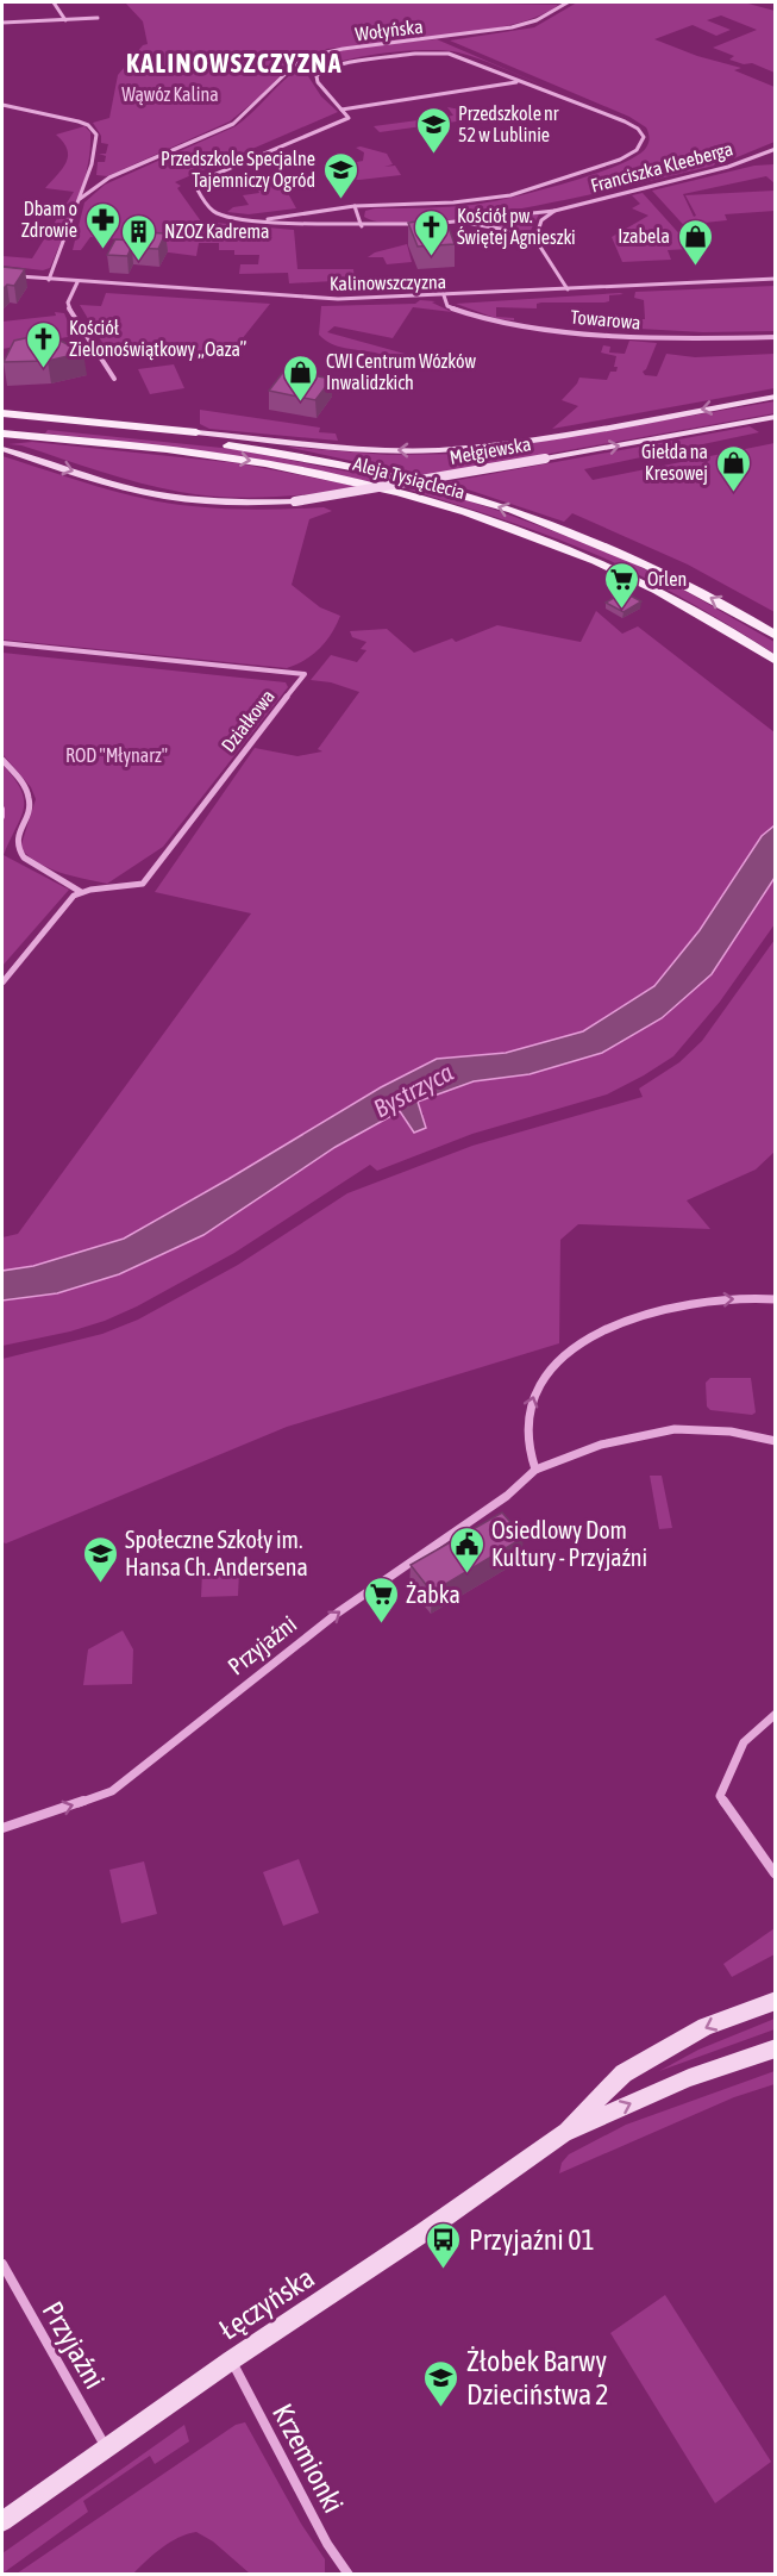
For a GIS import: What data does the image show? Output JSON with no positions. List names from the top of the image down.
{
  "streets": {
    "main road": ["Mełgiewska", "Aleja Tysiąclecia", "Łęczyńska"],
    "street": [
      "Wołyńska",
      "Franciszka Kleeberga",
      "Kalinowszczyzna",
      "Towarowa",
      "Działkowa",
      "Przyjaźni",
      "Krzemionki"
    ]
  },
  "crossings": [
    ["Wołyńska", "Kalinowszczyzna"],
    ["Kalinowszczyzna", "Towarowa"],
    ["Przyjaźni", "Łęczyńska"],
    ["Łęczyńska", "Krzemionki"]
  ],
  "one_way": ["Przyjaźni"],
  "districts": ["KALINOWSZCZYZNA"],
  "water": ["Bystrzyca"],
  "parks": ["Wąwóz Kalina", "ROD \"Młynarz\""],
  "places": {
    "school or university": [
      "Przedszkole nr 52 w Lublinie",
      "Przedszkole Specjalne Tajemniczy Ogród",
      "Społeczne Szkoły im. Hansa Ch. Andersena",
      "Żłobek Barwy Dzieciństwa 2"
    ],
    "pharmacy": ["Dbam o Zdrowie"],
    "church": ["Kościół pw. Świętej Agnieszki", "Kościół Zielonoświątkowy „Oaza”"],
    "building": ["NZOZ Kadrema"],
    "shop": ["Izabela", "CWI Centrum Wózków Inwalidzkich", "Giełda na Kresowej"],
    "supermarket": ["Orlen", "Żabka"],
    "public building": ["Osiedlowy Dom Kultury - Przyjaźni"],
    "bus stop": ["Przyjaźni 01"]
  }
}
